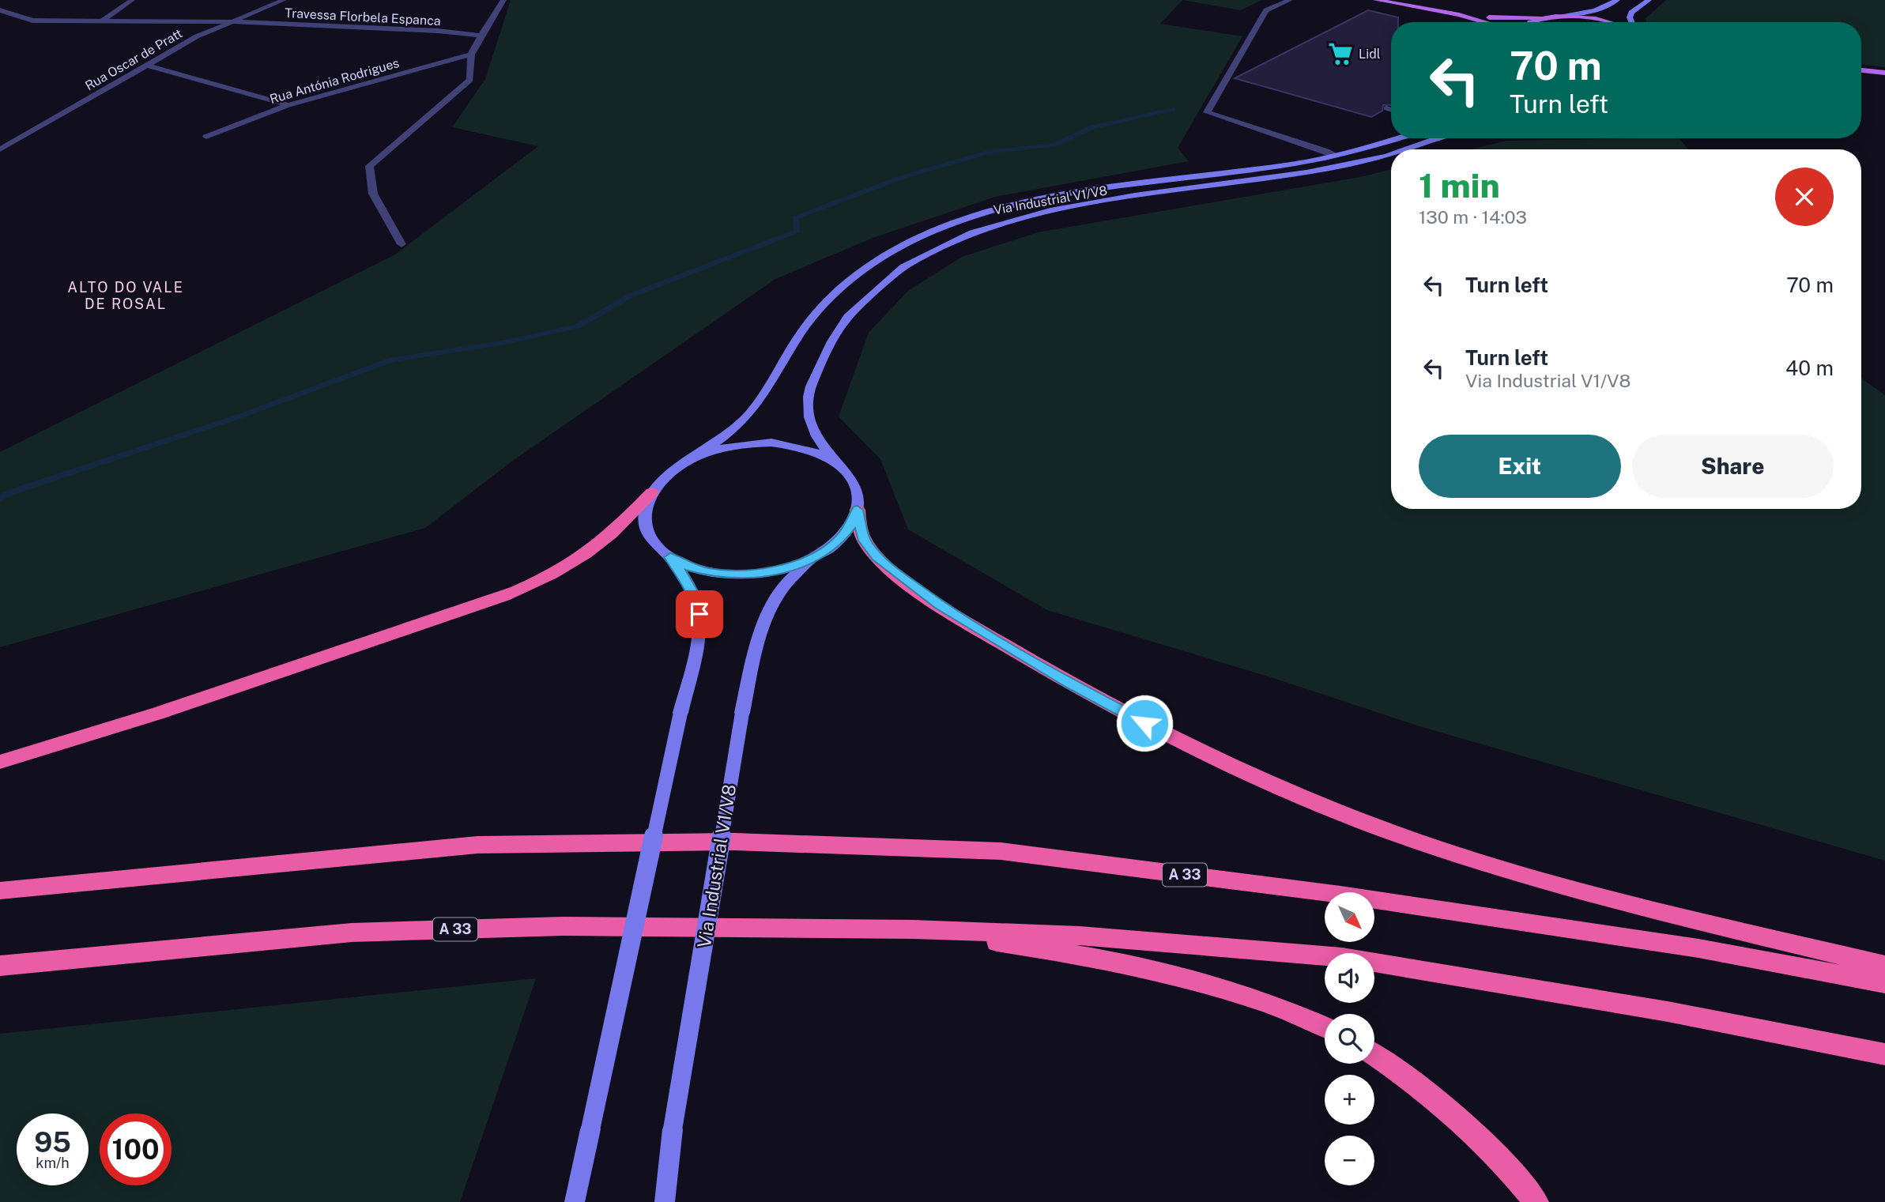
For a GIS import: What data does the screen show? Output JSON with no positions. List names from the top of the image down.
{
  "streets": {
    "highway": ["A 33"],
    "main road": ["Via Industrial V1/V8"],
    "street": ["Travessa Florbela Espanca", "Rua Oscar de Pratt", "Rua Antónia Rodrigues"]
  },
  "crossings": [
    ["Travessa Florbela Espanca", "Rua Oscar de Pratt"]
  ],
  "districts": ["ALTO DO VALE DE ROSAL"],
  "places": {
    "supermarket": ["Lidl"]
  },
  "north": "bottom right",
  "page": {
    "turn": ["70 m", "Turn left"],
    "heading": ["1 min", "130 m · 14:03"],
    "list": [
      {
        "name": "Turn left",
        "value": "70 m"
      },
      {
        "name": "Turn left",
        "note": "Via Industrial V1/V8",
        "value": "40 m"
      }
    ],
    "buttons": ["Exit", "Share"],
    "map_buttons": ["+", "−"],
    "speed": "95 km/h",
    "limit": "100"
  }
}
